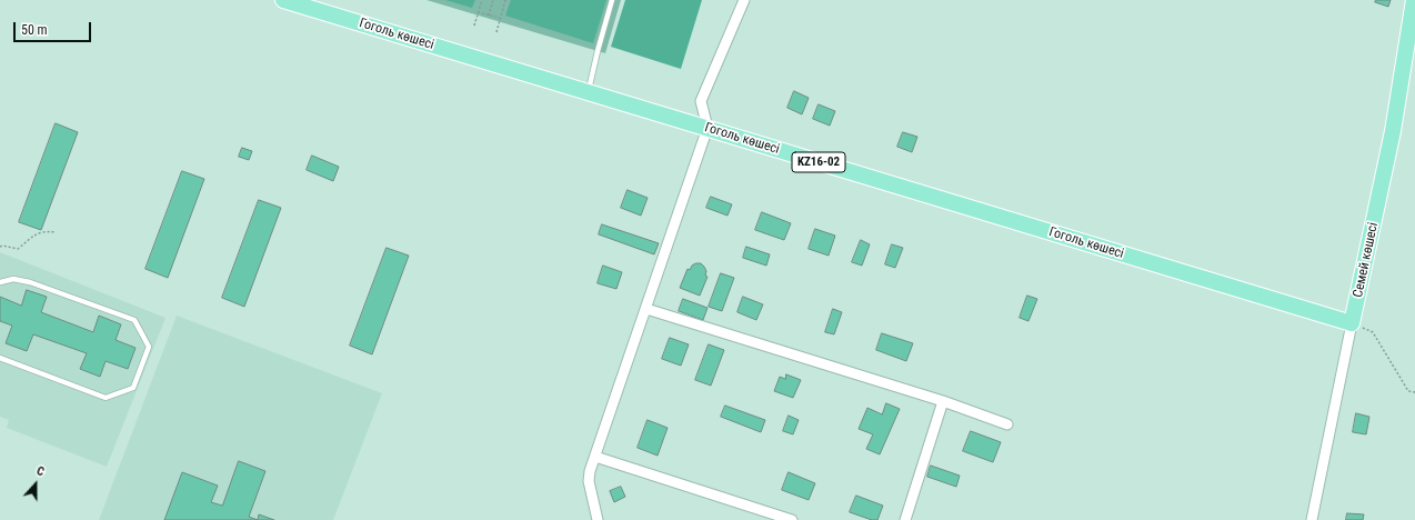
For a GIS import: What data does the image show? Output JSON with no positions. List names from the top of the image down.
{
  "streets": {
    "main road": ["Гоголь көшесі", "KZ16-02", "Семей көшесі"]
  },
  "crossings": [
    ["Гоголь көшесі", "Семей көшесі"]
  ],
  "scale_bar": "50 m",
  "north": "top"
}
